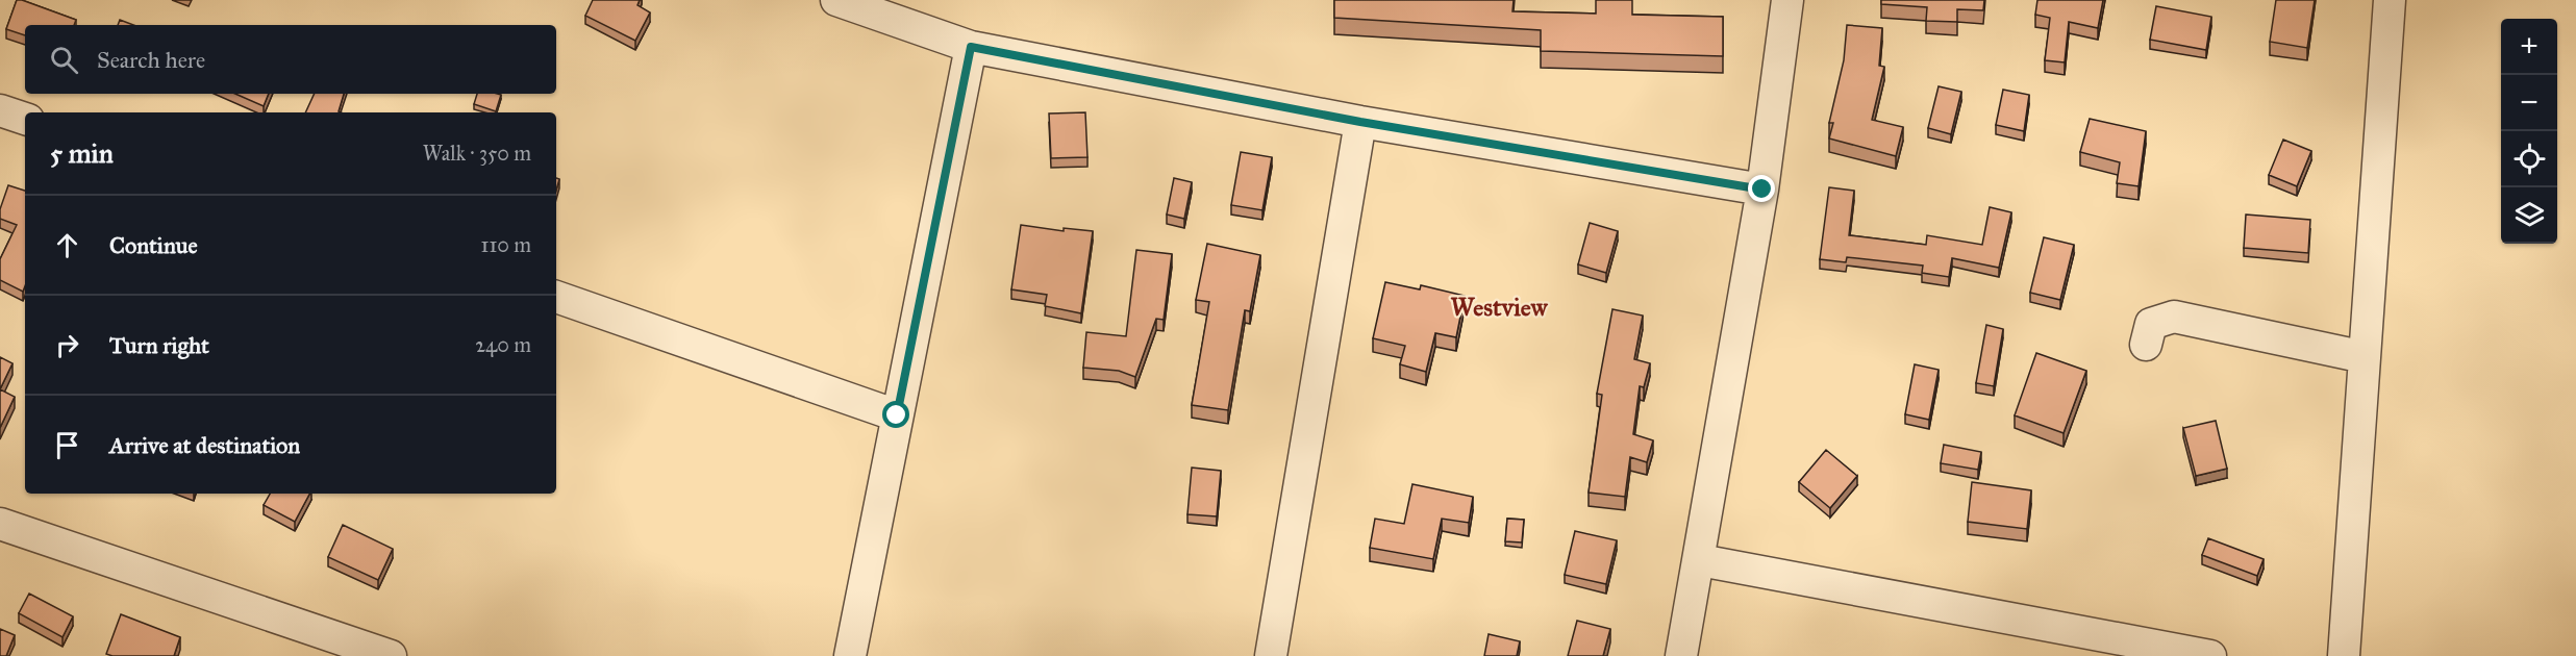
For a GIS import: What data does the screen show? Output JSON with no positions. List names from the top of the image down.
{
  "districts": ["Westview"],
  "page": {
    "map_buttons": ["+", "−"],
    "search": "Search here",
    "heading": ["5 min", "Walk · 350 m"],
    "list": [
      ["Continue", "110 m"],
      ["Turn right", "240 m"],
      "Arrive at destination"
    ]
  }
}
